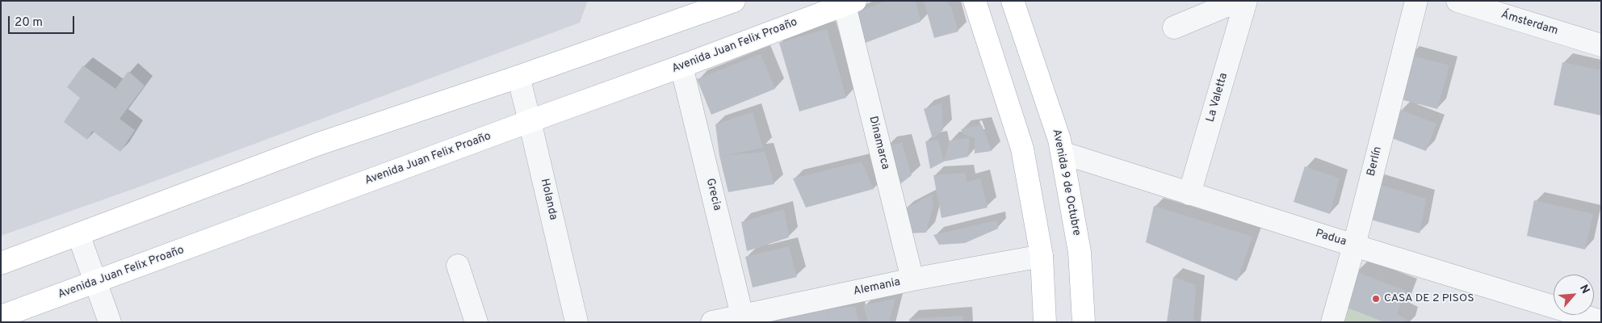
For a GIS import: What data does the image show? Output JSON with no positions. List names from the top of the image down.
{
  "streets": {
    "main road": ["Avenida Juan Felix Proaño", "Avenida 9 de Octubre"],
    "street": [
      "Ámsterdam",
      "La Valetta",
      "Dinamarca",
      "Berlín",
      "Grecia",
      "Holanda",
      "Padua",
      "Alemania"
    ]
  },
  "crossings": [
    ["Avenida Juan Felix Proaño", "Dinamarca"],
    ["Avenida Juan Felix Proaño", "Grecia"],
    ["Avenida Juan Felix Proaño", "Holanda"],
    ["La Valetta", "Padua"],
    ["Dinamarca", "Alemania"],
    ["Berlín", "Padua"],
    ["Avenida 9 de Octubre", "Padua"],
    ["Grecia", "Alemania"]
  ],
  "places": ["CASA DE 2 PISOS"],
  "scale_bar": "20 m",
  "north": "top right"
}
